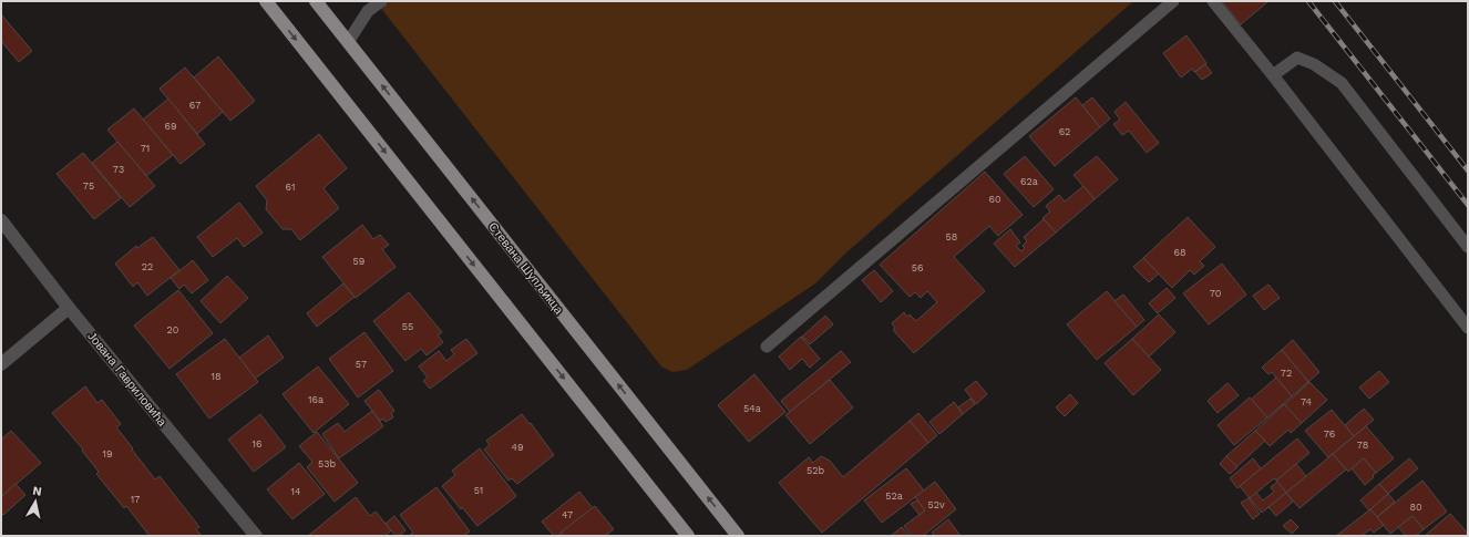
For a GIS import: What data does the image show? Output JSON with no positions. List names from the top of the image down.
{
  "streets": {
    "main road": ["Стевана Шупљикца"],
    "street": ["Јована Гавриловића"]
  },
  "house_numbers": [
    "67",
    "69",
    "62",
    "71",
    "73",
    "62a",
    "75",
    "61",
    "60",
    "58",
    "68",
    "59",
    "22",
    "56",
    "70",
    "55",
    "20",
    "57",
    "72",
    "18",
    "16a",
    "74",
    "54a",
    "76",
    "16",
    "78",
    "49",
    "19",
    "53b",
    "52b",
    "51",
    "14",
    "52a",
    "17",
    "52v",
    "80",
    "47"
  ],
  "north": "top"
}
